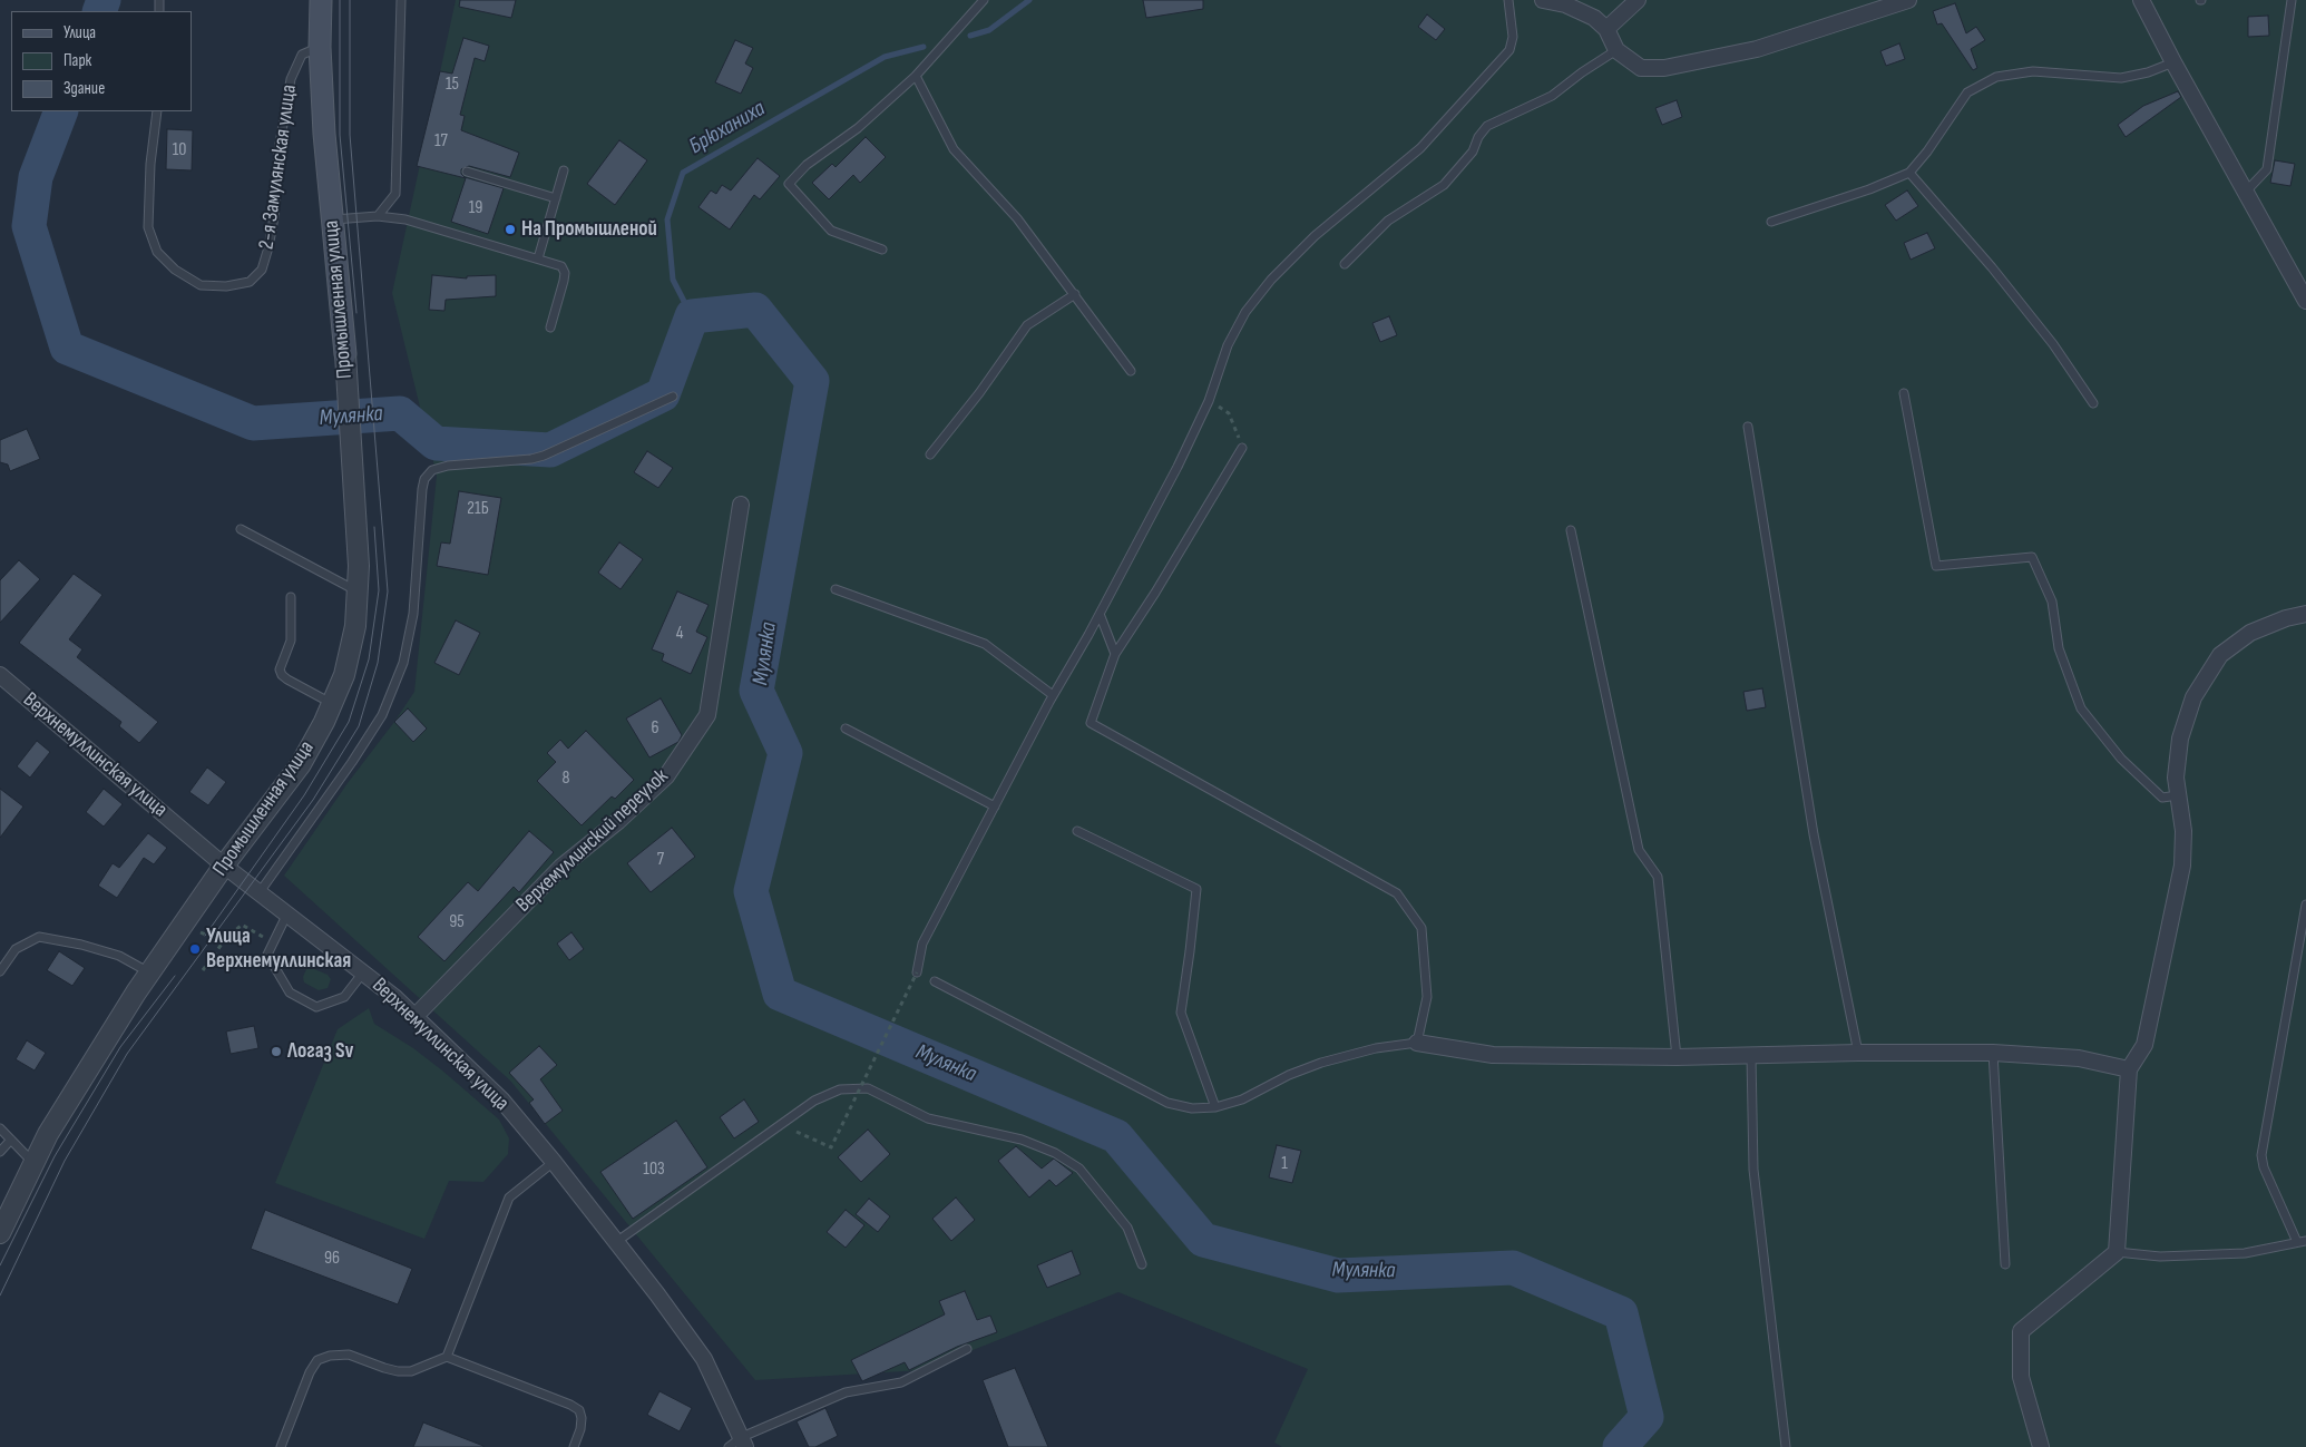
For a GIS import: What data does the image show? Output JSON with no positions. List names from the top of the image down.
{
  "streets": {
    "main road": ["Промышленная улица"],
    "street": ["Верхнемуллинская улица", "Верхемуллинский переулок"],
    "lane": ["2-я Замулянская улица"]
  },
  "crossings": [
    ["2-я Замулянская улица", "Промышленная улица"],
    ["Промышленная улица", "Верхнемуллинская улица"],
    ["Верхнемуллинская улица", "Верхемуллинский переулок"]
  ],
  "water": ["Брюханиха", "Мулянка"],
  "places": ["На Промышленой", "Улица Верхнемуллинская", "Логаз Sv"],
  "house_numbers": [
    "15",
    "17",
    "10",
    "19",
    "21Б",
    "4",
    "6",
    "8",
    "7",
    "95",
    "1",
    "103",
    "96"
  ],
  "legend": ["Улица", "Парк", "Здание"]
}
